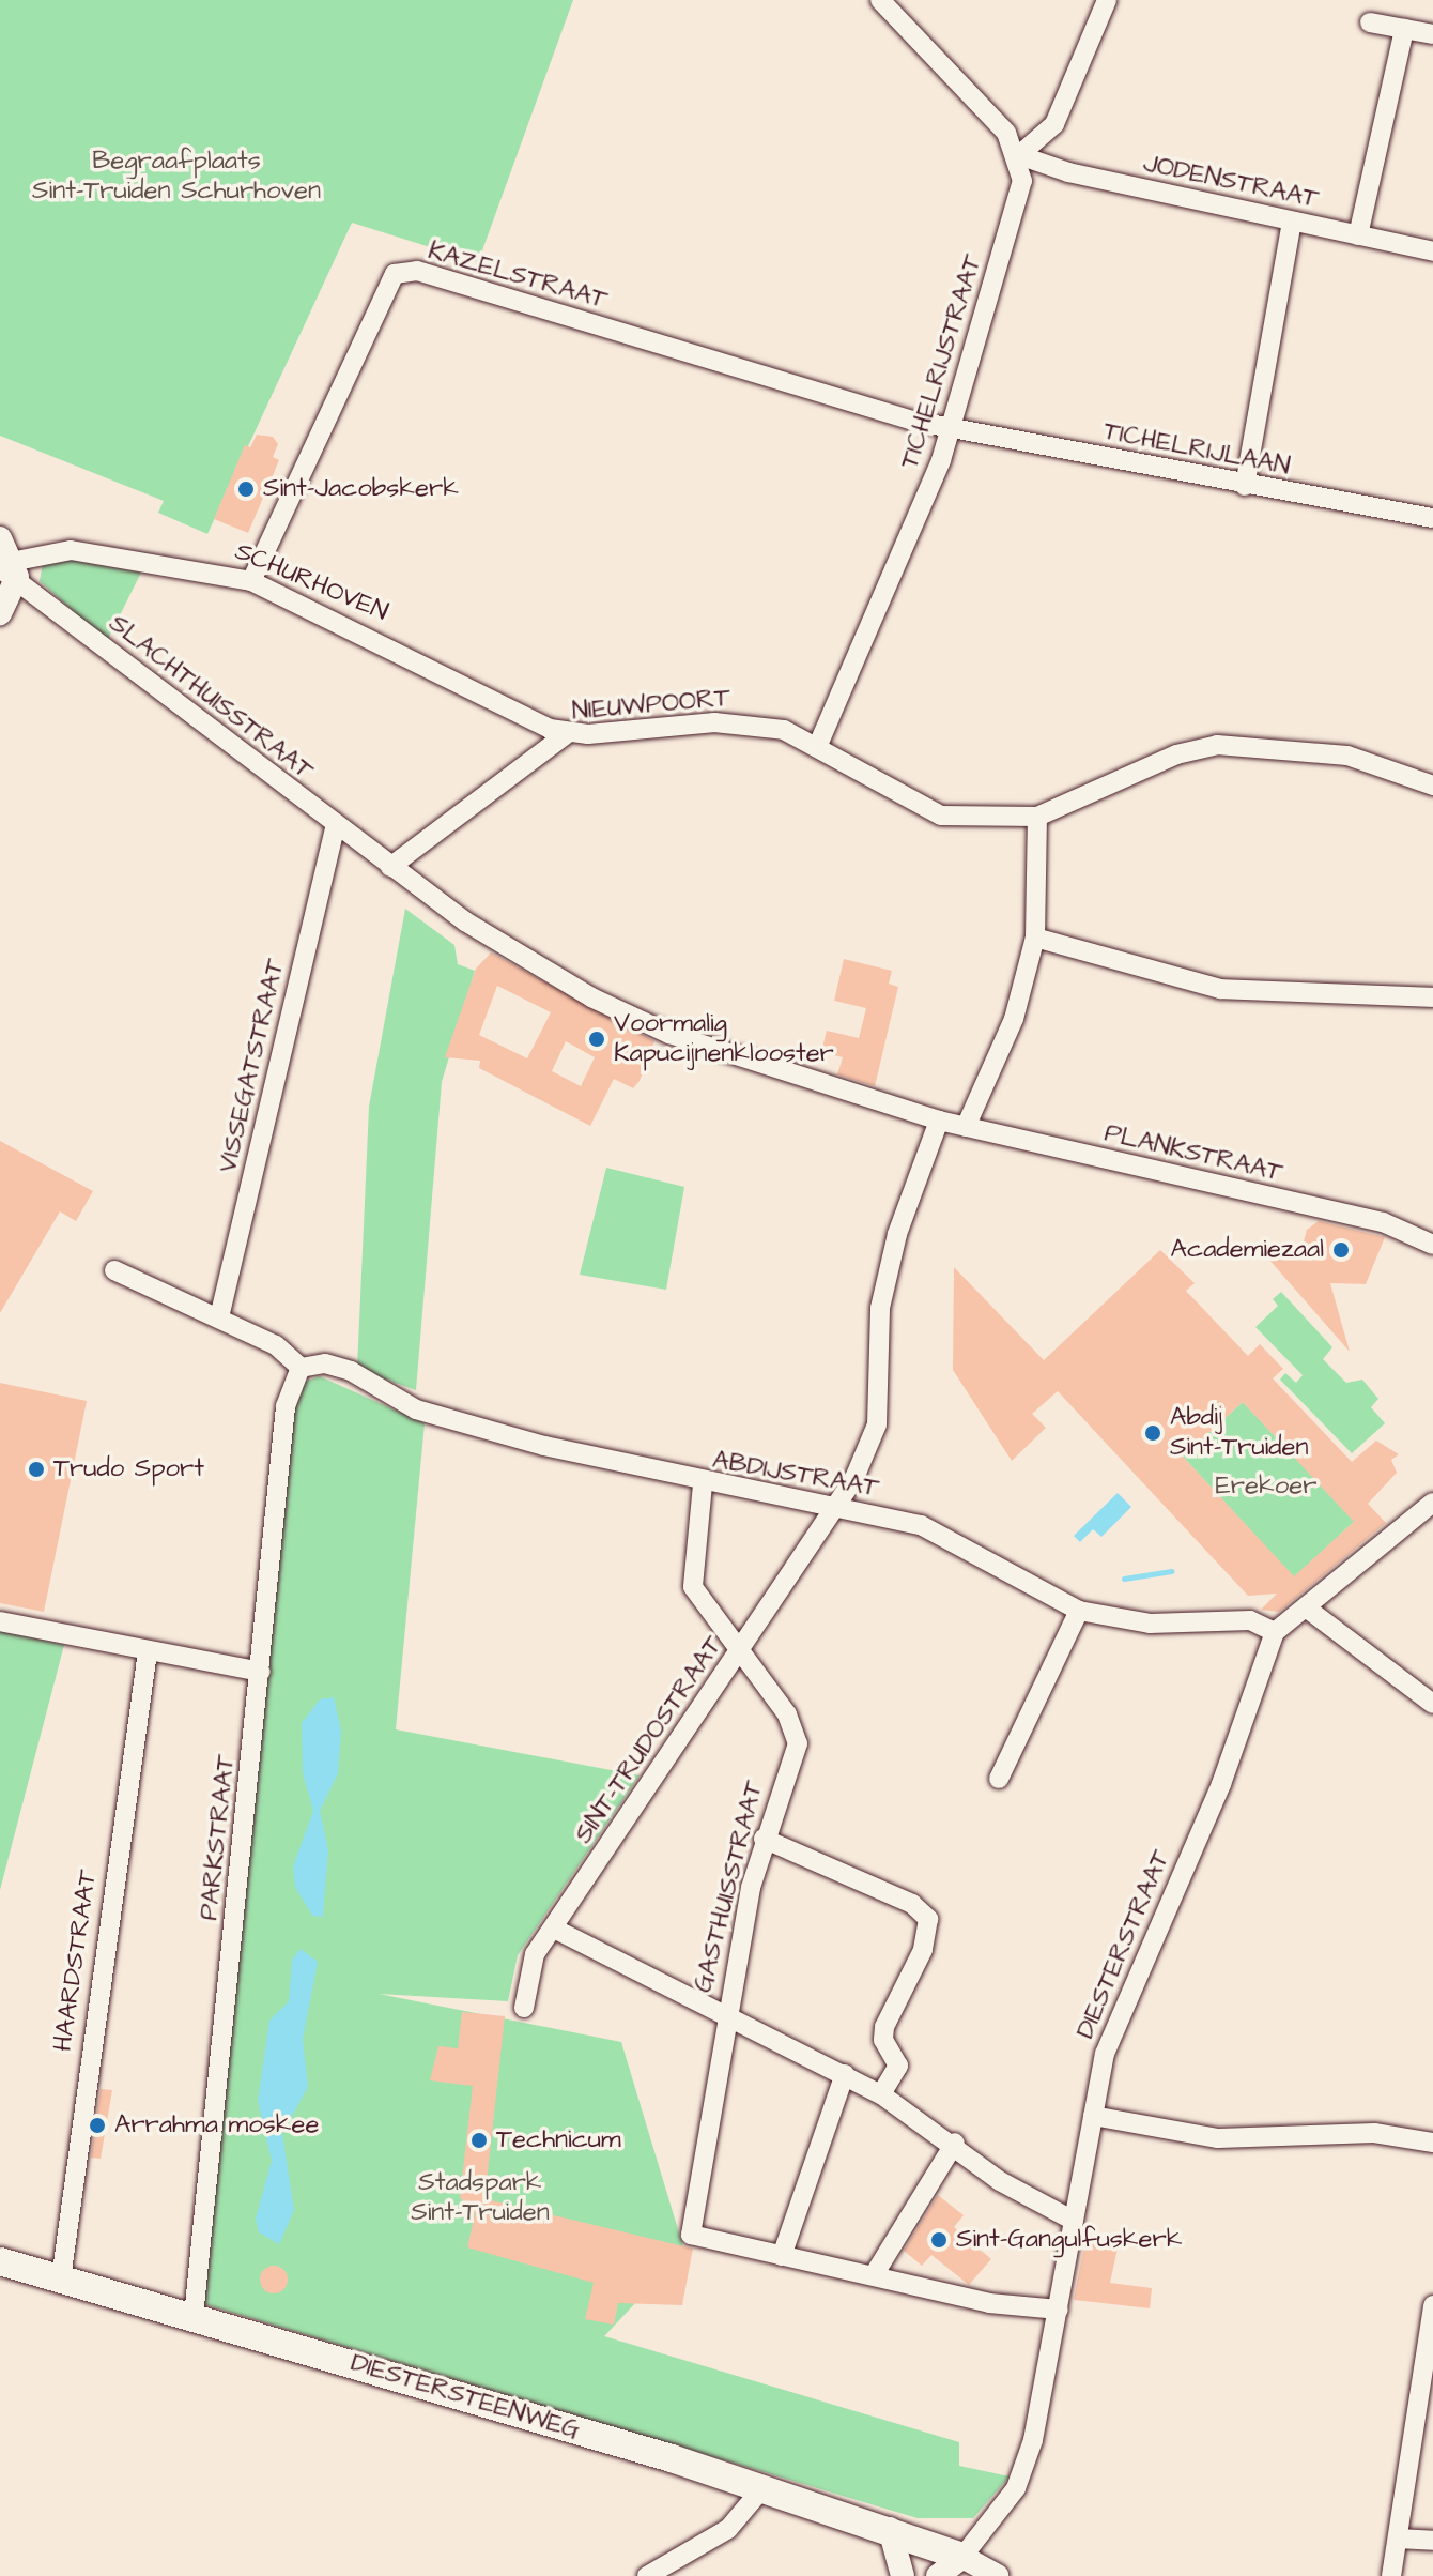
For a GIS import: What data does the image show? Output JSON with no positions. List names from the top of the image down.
{
  "streets": {
    "main road": ["DIESTERSTEENWEG"],
    "street": [
      "JODENSTRAAT",
      "KAZELSTRAAT",
      "TICHELRIJSTRAAT",
      "TICHELRIJLAAN",
      "SCHURHOVEN",
      "SLACHTHUISSTRAAT",
      "NIEUWPOORT",
      "VISSEGATSTRAAT",
      "PLANKSTRAAT",
      "ABDIJSTRAAT",
      "SINT-TRUDOSTRAAT",
      "PARKSTRAAT",
      "GASTHUISSTRAAT",
      "DIESTERSTRAAT",
      "HAARDSTRAAT"
    ]
  },
  "crossings": [
    ["JODENSTRAAT", "TICHELRIJSTRAAT"],
    ["KAZELSTRAAT", "TICHELRIJSTRAAT"],
    ["KAZELSTRAAT", "TICHELRIJLAAN"],
    ["KAZELSTRAAT", "SCHURHOVEN"],
    ["TICHELRIJSTRAAT", "TICHELRIJLAAN"],
    ["TICHELRIJSTRAAT", "NIEUWPOORT"],
    ["SCHURHOVEN", "SLACHTHUISSTRAAT"],
    ["SCHURHOVEN", "NIEUWPOORT"],
    ["SLACHTHUISSTRAAT", "NIEUWPOORT"],
    ["SLACHTHUISSTRAAT", "VISSEGATSTRAAT"],
    ["SLACHTHUISSTRAAT", "PLANKSTRAAT"],
    ["SLACHTHUISSTRAAT", "SINT-TRUDOSTRAAT"],
    ["PLANKSTRAAT", "SINT-TRUDOSTRAAT"],
    ["ABDIJSTRAAT", "SINT-TRUDOSTRAAT"],
    ["ABDIJSTRAAT", "PARKSTRAAT"],
    ["ABDIJSTRAAT", "GASTHUISSTRAAT"],
    ["ABDIJSTRAAT", "DIESTERSTRAAT"],
    ["SINT-TRUDOSTRAAT", "GASTHUISSTRAAT"],
    ["PARKSTRAAT", "DIESTERSTEENWEG"],
    ["DIESTERSTRAAT", "DIESTERSTEENWEG"],
    ["HAARDSTRAAT", "DIESTERSTEENWEG"]
  ],
  "parks": ["Begraafplaats Sint-Truiden Schurhoven", "Erekoer", "Stadspark Sint-Truiden"],
  "places": [
    "Sint-Jacobskerk",
    "Voormalig Kapucijnenklooster",
    "Academiezaal",
    "Abdij Sint-Truiden",
    "Trudo Sport",
    "Arrahma moskee",
    "Technicum",
    "Sint-Gangulfuskerk"
  ]
}
